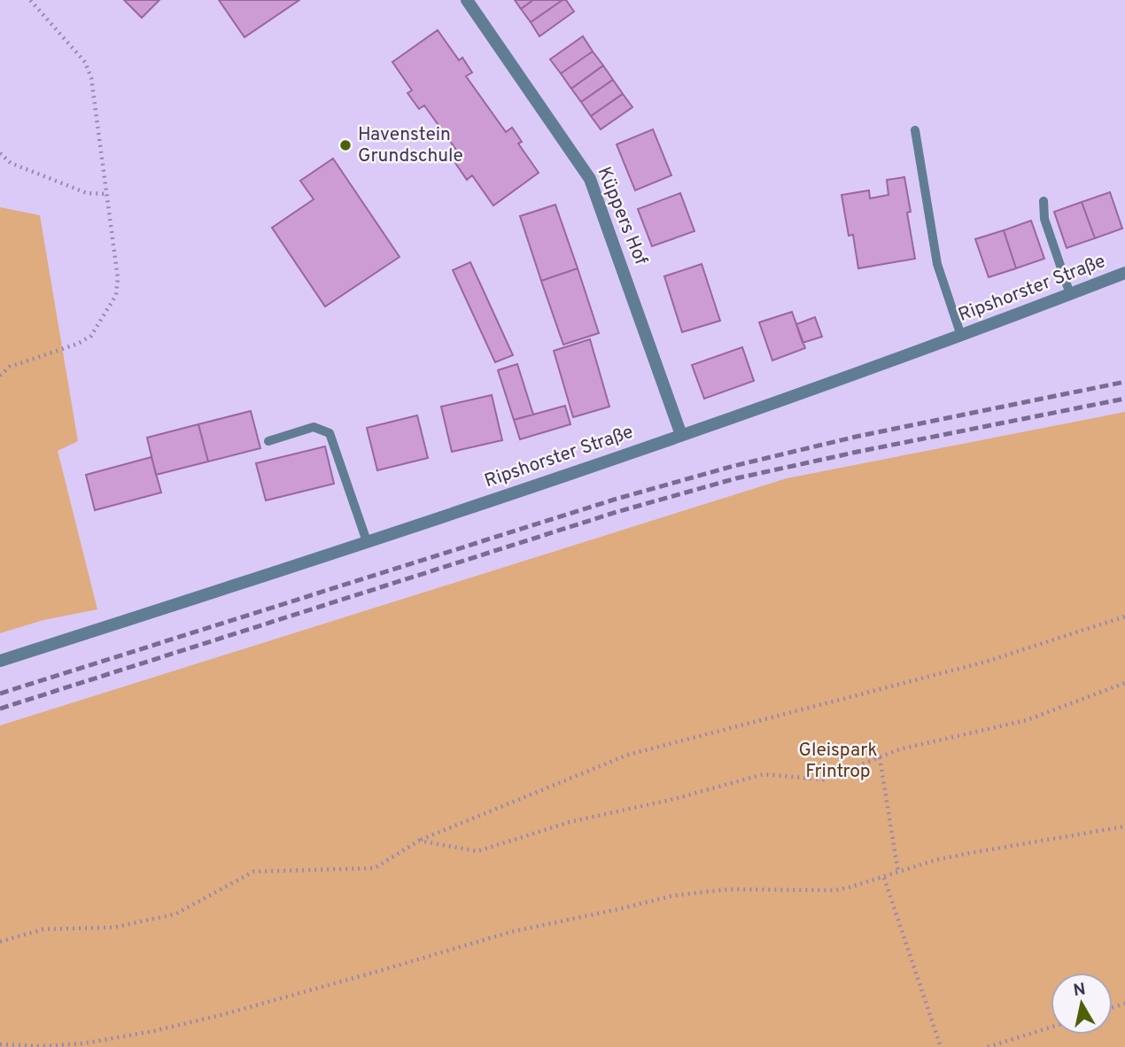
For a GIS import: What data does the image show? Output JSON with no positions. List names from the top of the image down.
{
  "streets": {
    "street": ["Küppers Hof", "Ripshorster Straße"]
  },
  "crossings": [
    ["Küppers Hof", "Ripshorster Straße"]
  ],
  "parks": ["Gleispark Frintrop"],
  "places": ["Havenstein Grundschule"],
  "north": "top"
}
